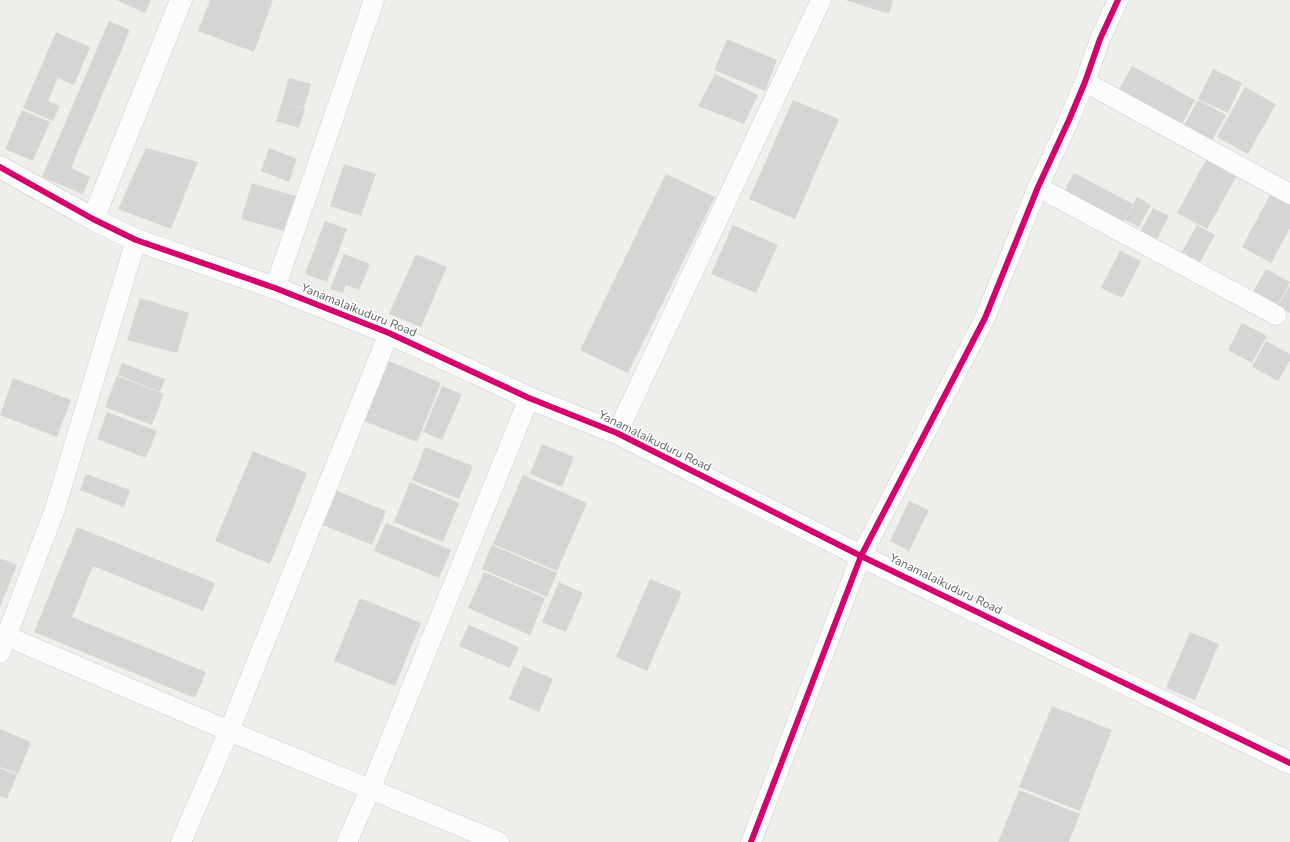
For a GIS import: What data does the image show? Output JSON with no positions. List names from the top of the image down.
{
  "streets": {
    "street": ["Yanamalaikuduru Road"]
  }
}
